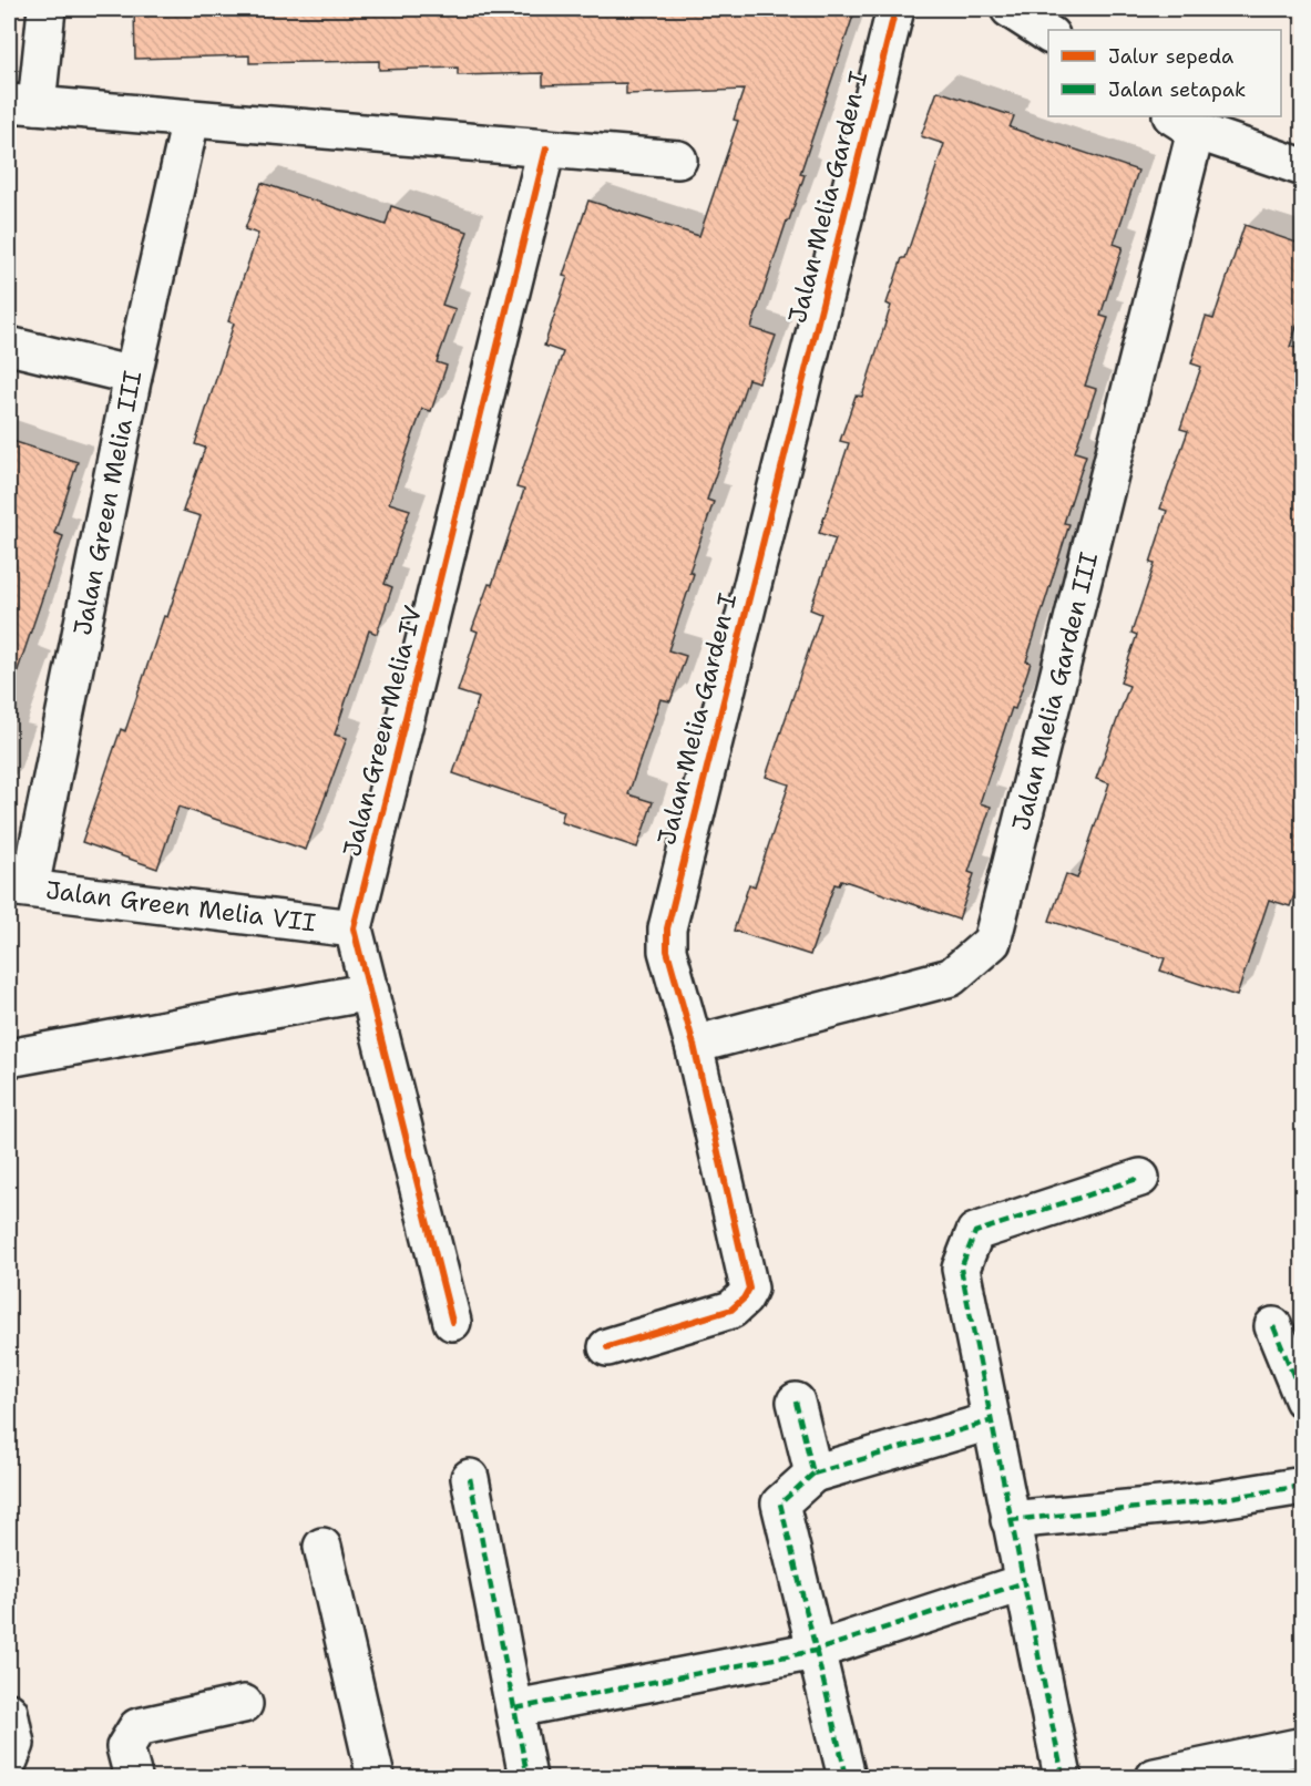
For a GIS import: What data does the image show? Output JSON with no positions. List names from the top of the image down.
{
  "streets": {
    "street": [
      "Jalan Melia Garden I",
      "Jalan Green Melia III",
      "Jalan Melia Garden III",
      "Jalan Green Melia IV",
      "Jalan Green Melia VII"
    ]
  },
  "crossings": [
    ["Jalan Melia Garden I", "Jalan Melia Garden III"],
    ["Jalan Green Melia III", "Jalan Green Melia VII"],
    ["Jalan Green Melia IV", "Jalan Green Melia VII"]
  ],
  "legend": ["Jalur sepeda", "Jalan setapak"]
}
